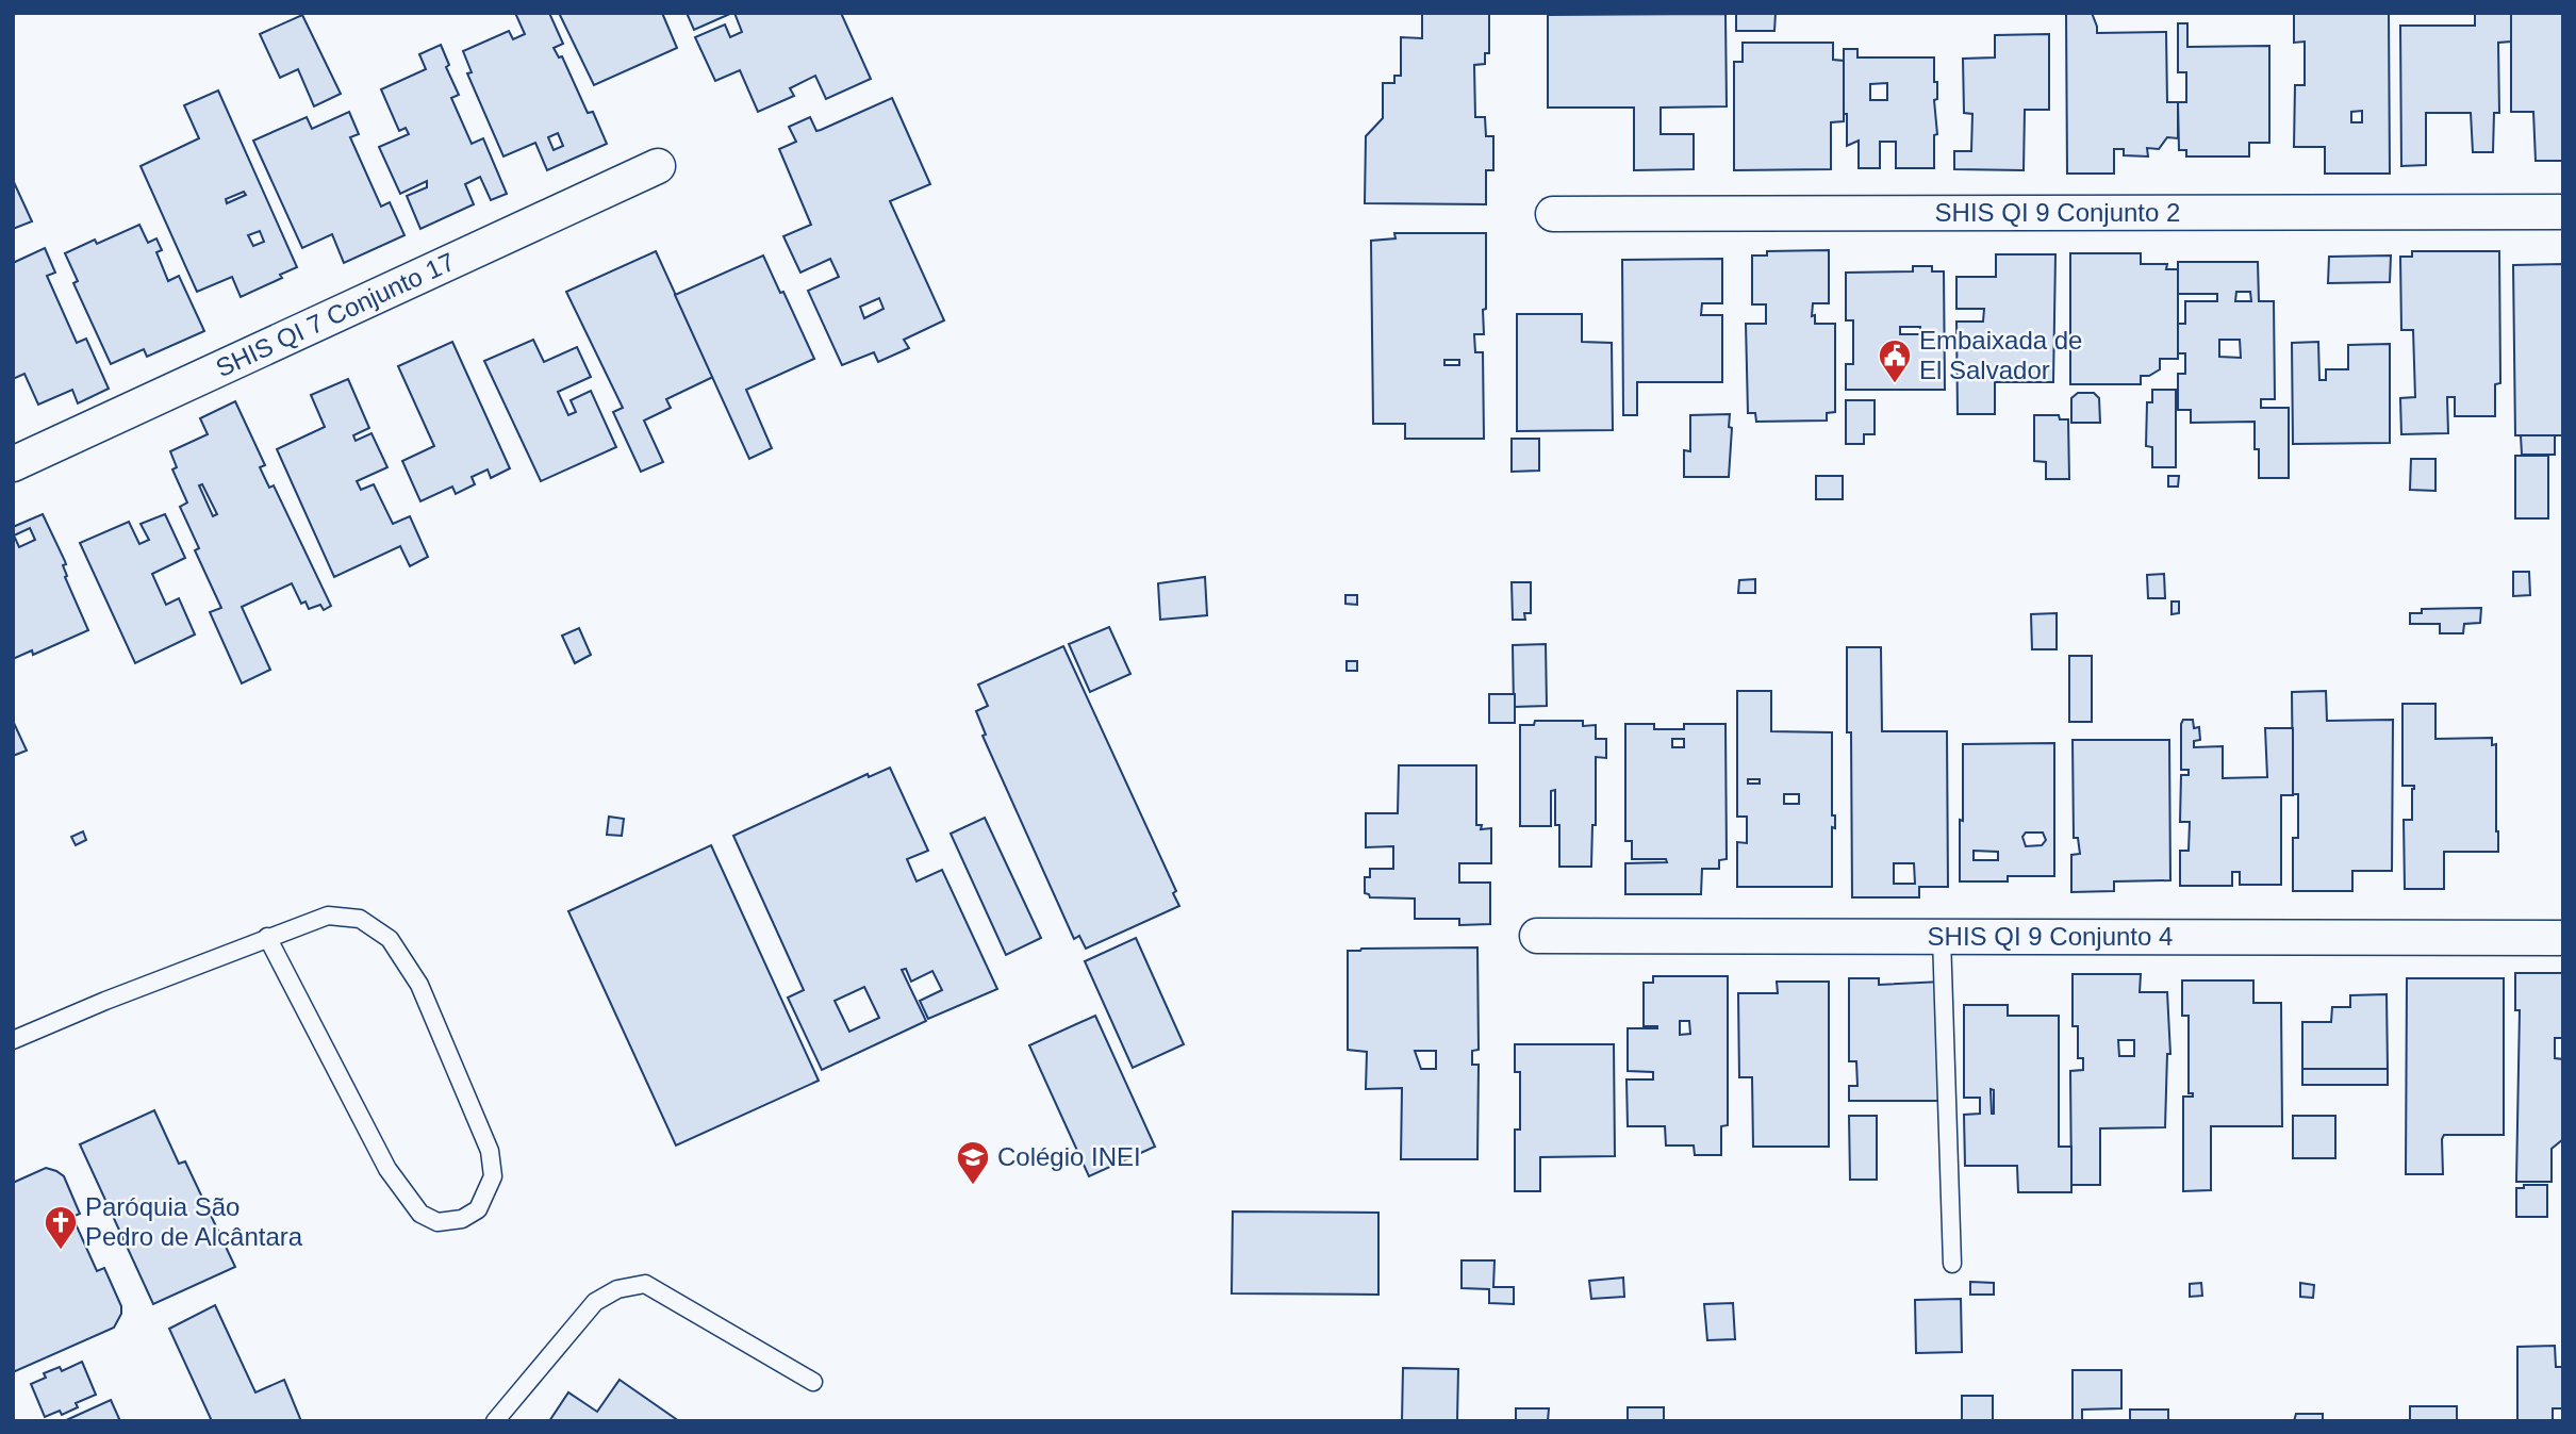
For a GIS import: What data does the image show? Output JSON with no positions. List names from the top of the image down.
{
  "streets": {
    "street": ["SHIS QI 9 Conjunto 2", "SHIS QI 7 Conjunto 17", "SHIS QI 9 Conjunto 4"]
  },
  "places": {
    "public building": ["Embaixada de El Salvador"],
    "school or university": ["Colégio INEI"],
    "church": ["Paróquia São Pedro de Alcântara"]
  }
}
